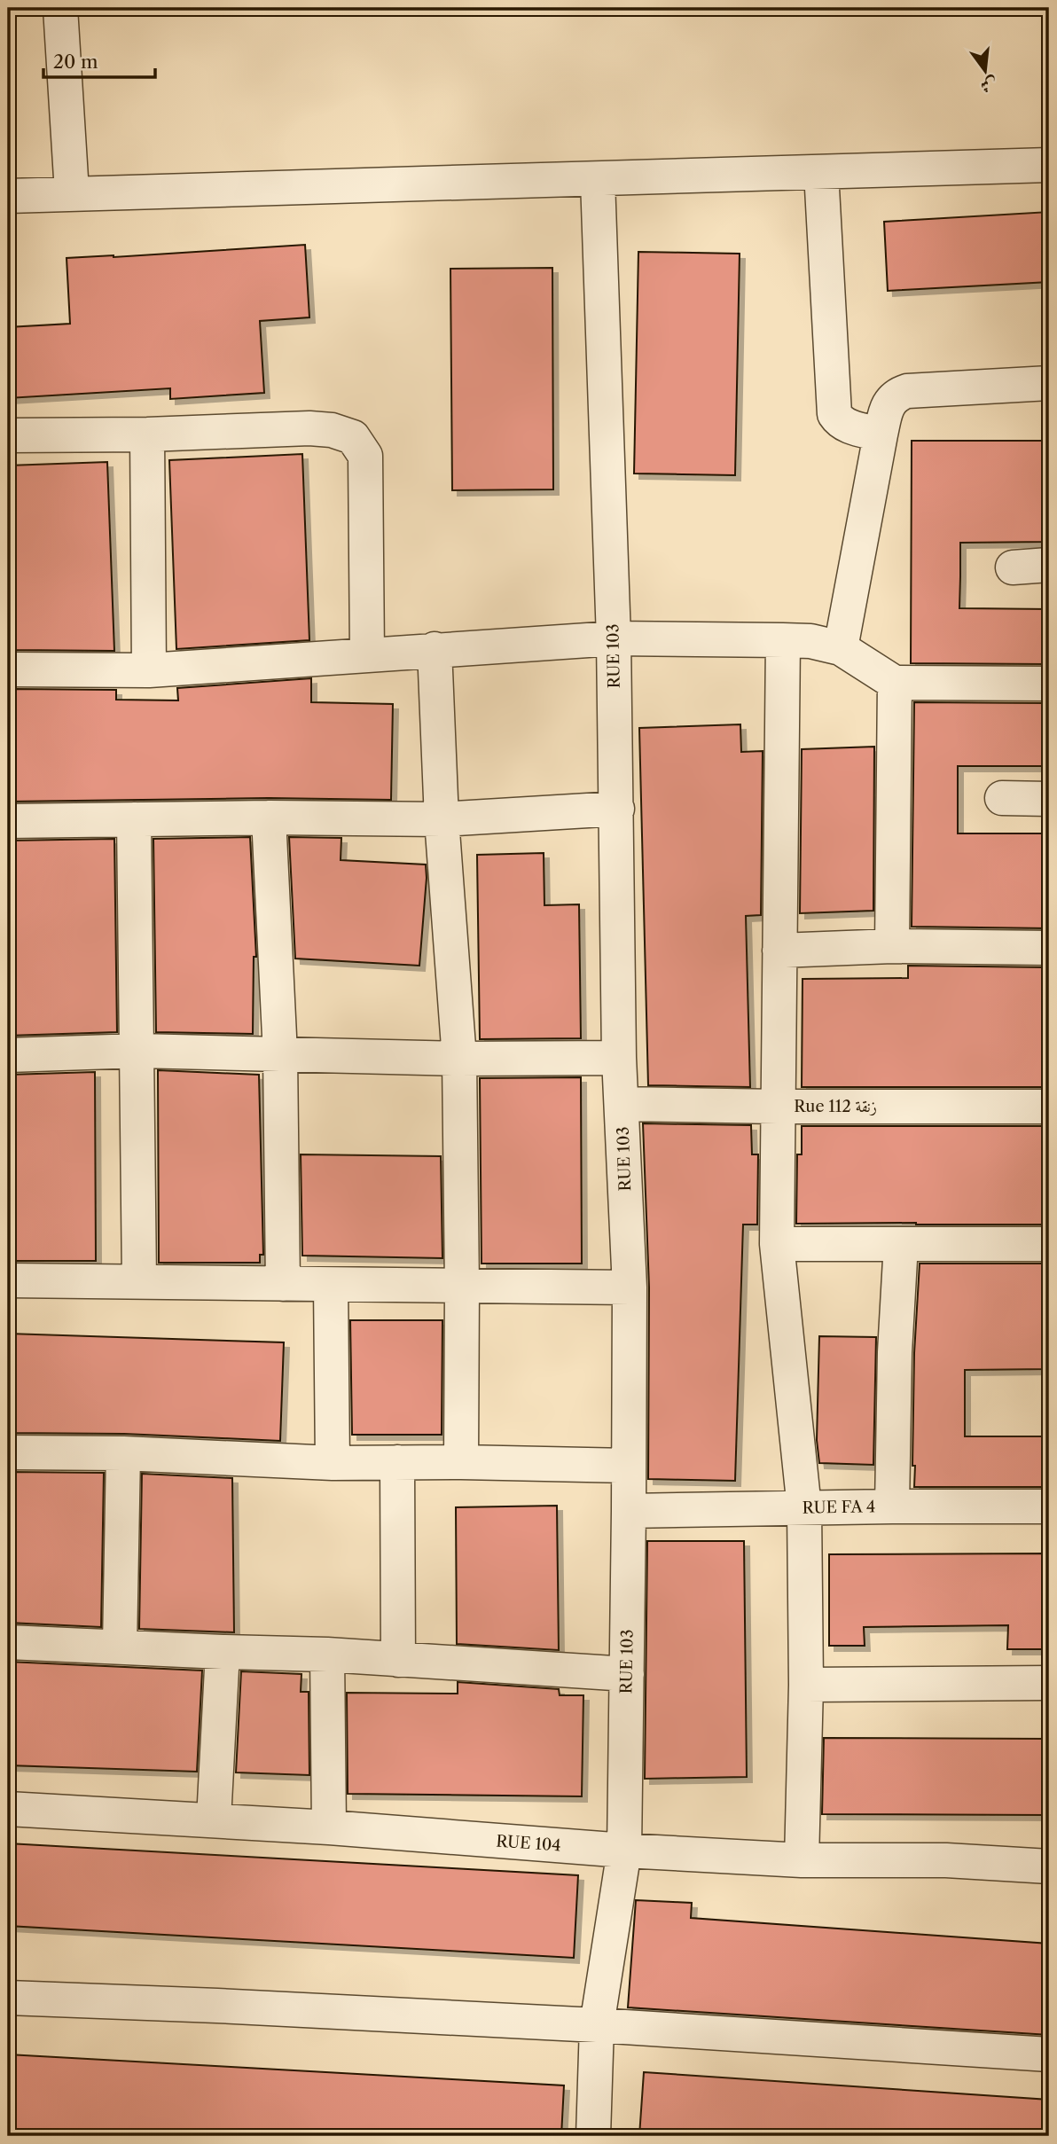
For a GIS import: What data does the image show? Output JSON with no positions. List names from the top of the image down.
{
  "streets": {
    "street": [
      "RUE 103",
      "Rue 112 زنقة",
      "RUE FA 4",
      "RUE 104"
    ]
  },
  "crossings": [
    ["RUE 103", "Rue 112 زنقة"],
    ["RUE 103", "RUE FA 4"],
    ["RUE 103", "RUE 104"]
  ],
  "scale_bar": "20 m",
  "north": "bottom"
}
